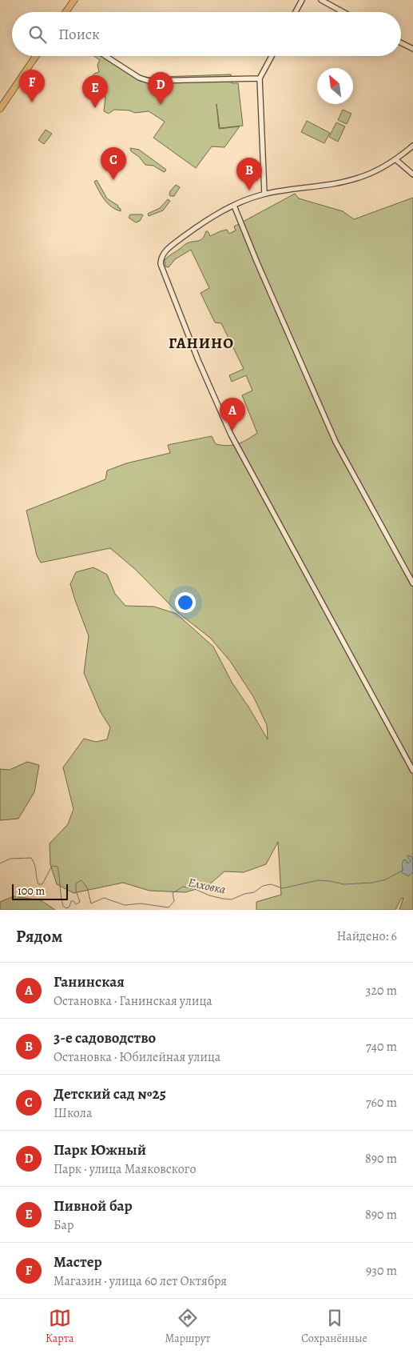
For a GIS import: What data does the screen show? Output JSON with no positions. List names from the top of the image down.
{
  "districts": ["ГАНИНО"],
  "water": ["Елховка"],
  "scale_bar": "100 m",
  "north": "top left",
  "page": {
    "search": "Поиск",
    "pins": [
      "F",
      "D",
      "E",
      "C",
      "B",
      "A"
    ],
    "scale": "100 m",
    "heading": ["Рядом", "Найдено: 6"],
    "list": [
      {
        "mark": "A",
        "name": "Ганинская",
        "note": "Остановка · Ганинская улица",
        "value": "320 m"
      },
      {
        "mark": "B",
        "name": "3-е садоводство",
        "note": "Остановка · Юбилейная улица",
        "value": "740 m"
      },
      {
        "mark": "C",
        "name": "Детский сад №25",
        "note": "Школа",
        "value": "760 m"
      },
      {
        "mark": "D",
        "name": "Парк Южный",
        "note": "Парк · улица Маяковского",
        "value": "890 m"
      },
      {
        "mark": "E",
        "name": "Пивной бар",
        "note": "Бар",
        "value": "890 m"
      },
      {
        "mark": "F",
        "name": "Мастер",
        "note": "Магазин · улица 60 лет Октября",
        "value": "930 m"
      }
    ],
    "nav": ["Карта", "Маршрут", "Сохранённые"]
  }
}
